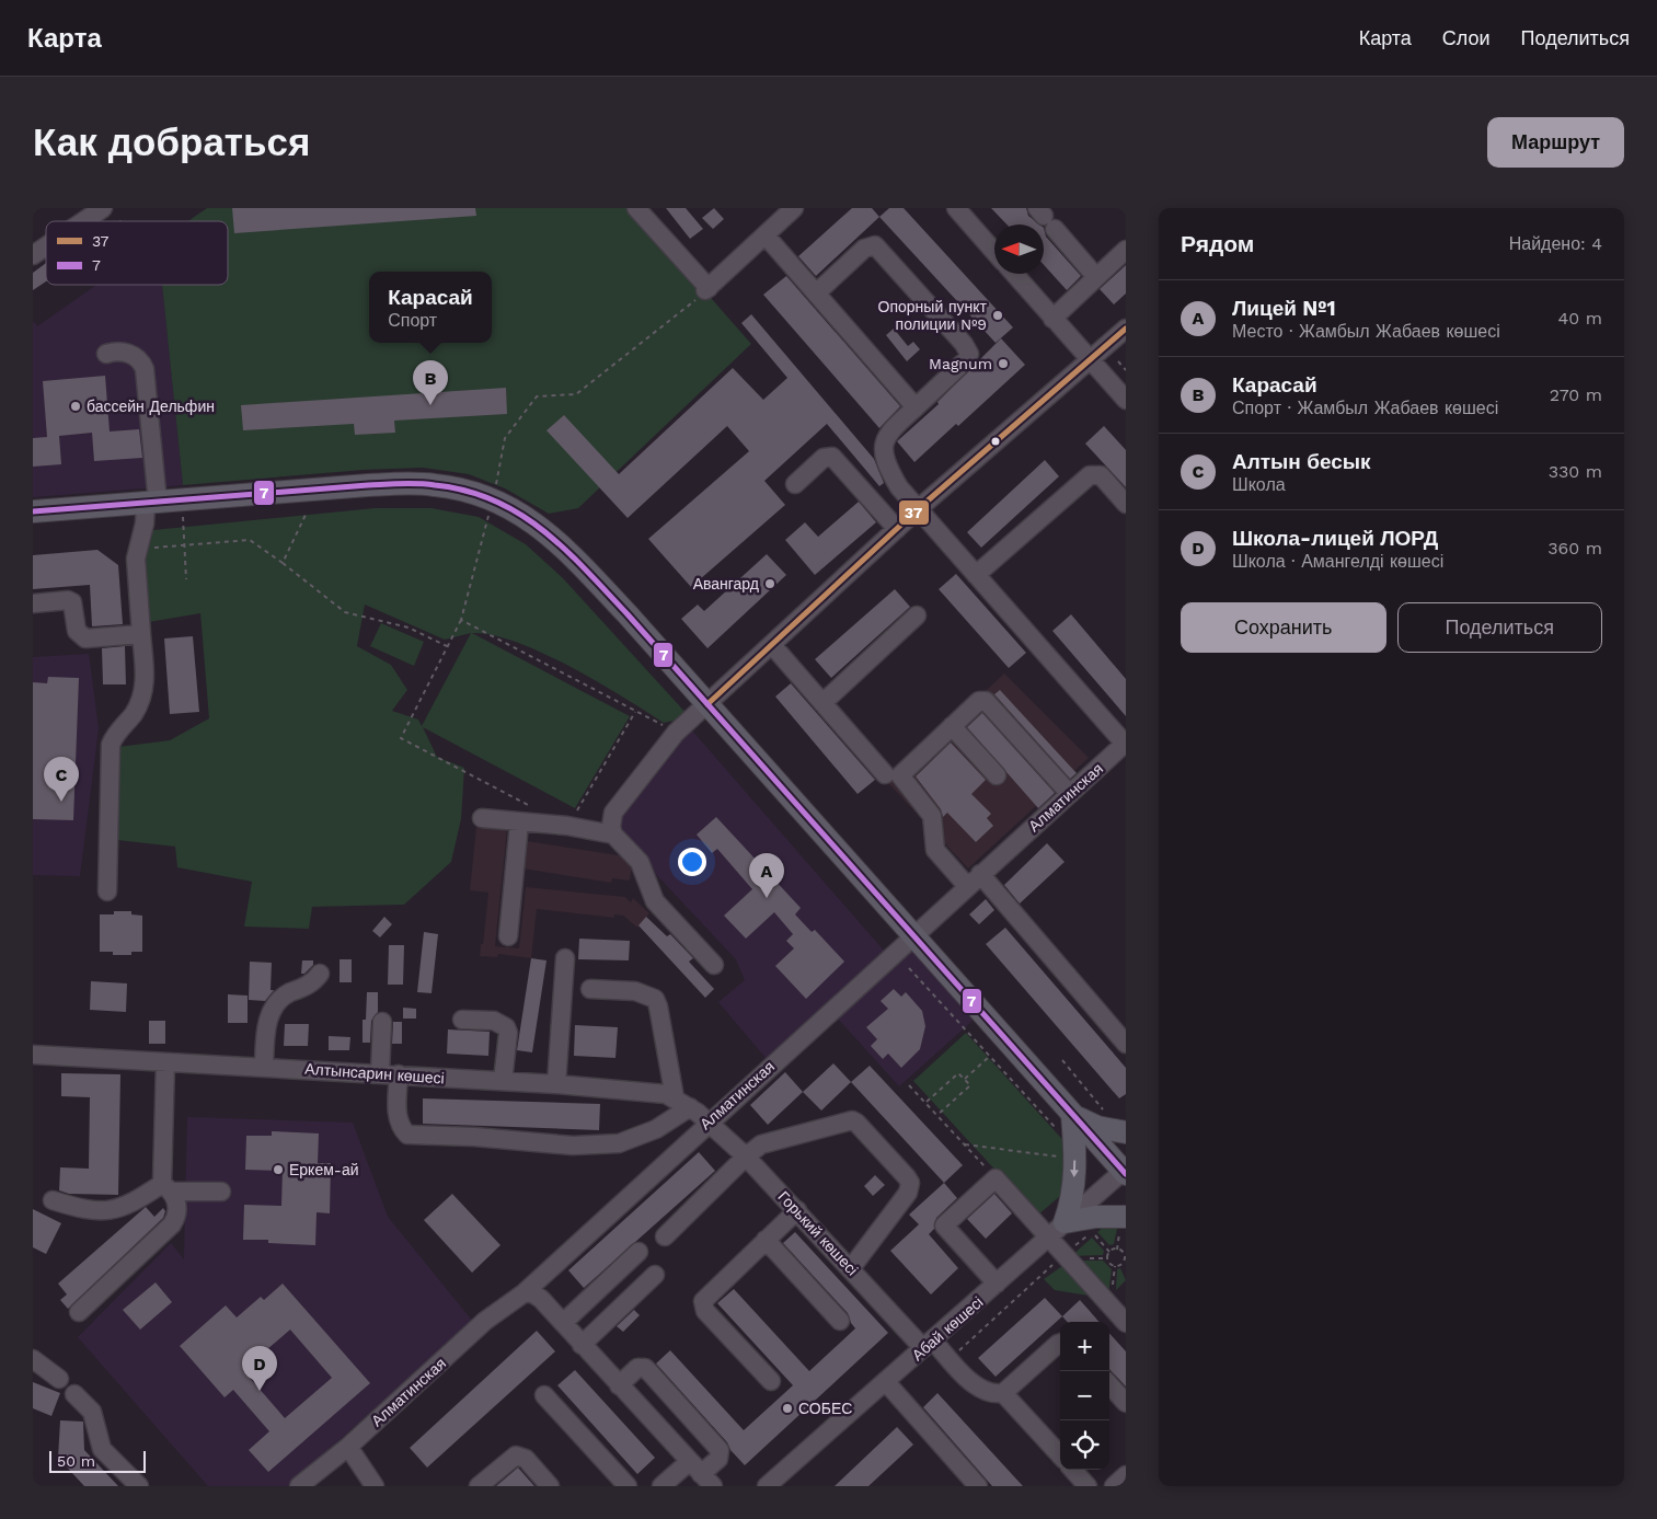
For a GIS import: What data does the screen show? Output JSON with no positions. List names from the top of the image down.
{
  "streets": {
    "street": [
      "Алматинская",
      "Алтынсарин көшесі",
      "Горький көшесі",
      "Абай көшесі"
    ]
  },
  "crossings": [
    ["Алматинская", "Алтынсарин көшесі"],
    ["Алматинская", "Горький көшесі"],
    ["Алтынсарин көшесі", "Горький көшесі"],
    ["Горький көшесі", "Абай көшесі"]
  ],
  "places": [
    "Опорный пункт полиции №9",
    "Magnum",
    "бассейн Дельфин",
    "Авангард",
    "Еркем-ай",
    "СОБЕС"
  ],
  "lines": ["transit line 37", "transit line 7"],
  "legend": ["37", "7"],
  "scale_bar": "50 m",
  "north": "left",
  "page": {
    "header": "Карта",
    "nav": ["Карта", "Слои", "Поделиться"],
    "buttons": [
      "Маршрут",
      ["Сохранить", "Поделиться"]
    ],
    "title": "Как добраться",
    "heading": ["Рядом", "Найдено: 4"],
    "popup": ["Карасай", "Спорт"],
    "list": [
      {
        "mark": "A",
        "name": "Лицей №1",
        "note": "Место · Жамбыл Жабаев көшесі",
        "value": "40 m"
      },
      {
        "mark": "B",
        "name": "Карасай",
        "note": "Спорт · Жамбыл Жабаев көшесі",
        "value": "270 m"
      },
      {
        "mark": "C",
        "name": "Алтын бесык",
        "note": "Школа",
        "value": "330 m"
      },
      {
        "mark": "D",
        "name": "Школа-лицей ЛОРД",
        "note": "Школа · Амангелді көшесі",
        "value": "360 m"
      }
    ],
    "pins": [
      "B",
      "C",
      "A",
      "D"
    ],
    "map_buttons": ["+", "−"],
    "scale": "50 m"
  }
}
